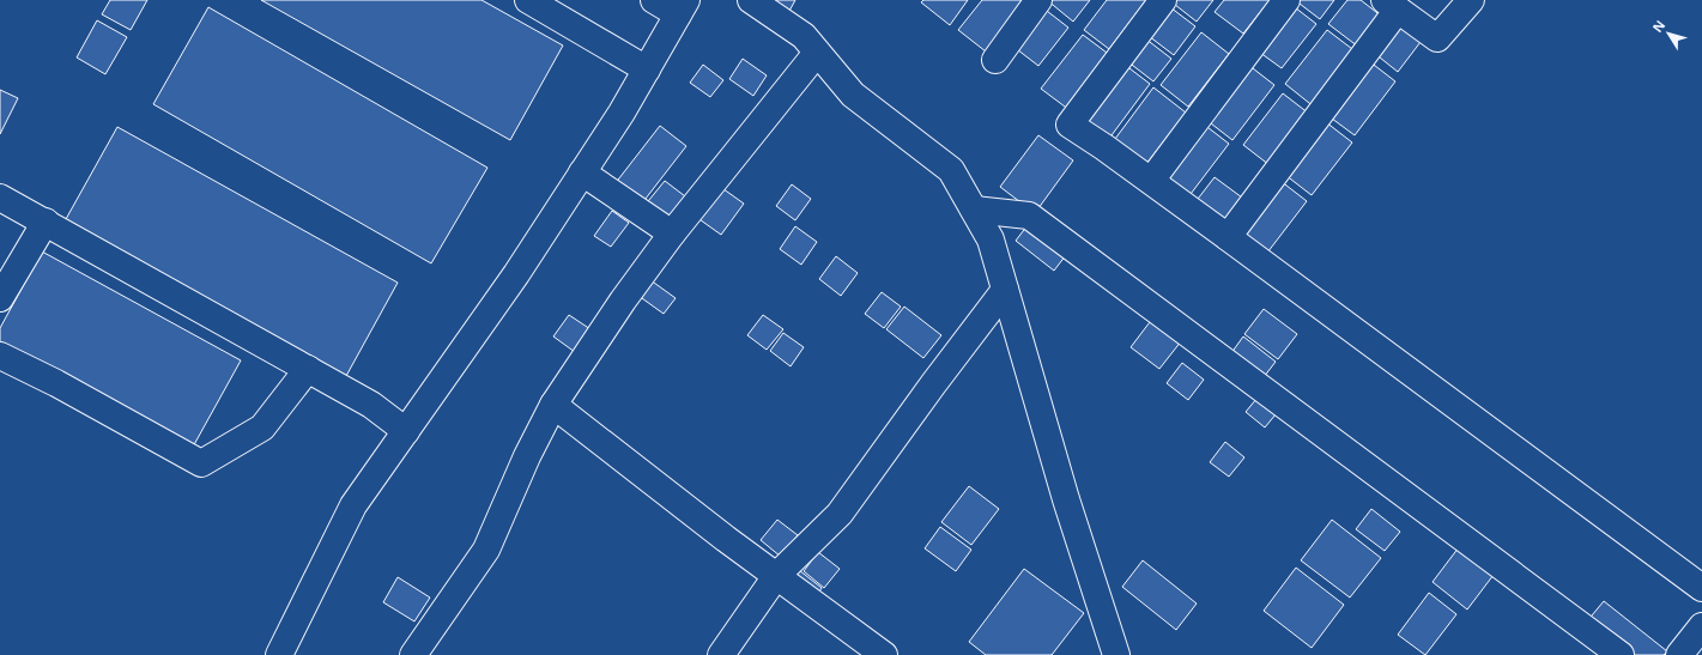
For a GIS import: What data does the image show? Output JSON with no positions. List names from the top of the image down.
{
  "north": "top left"
}
